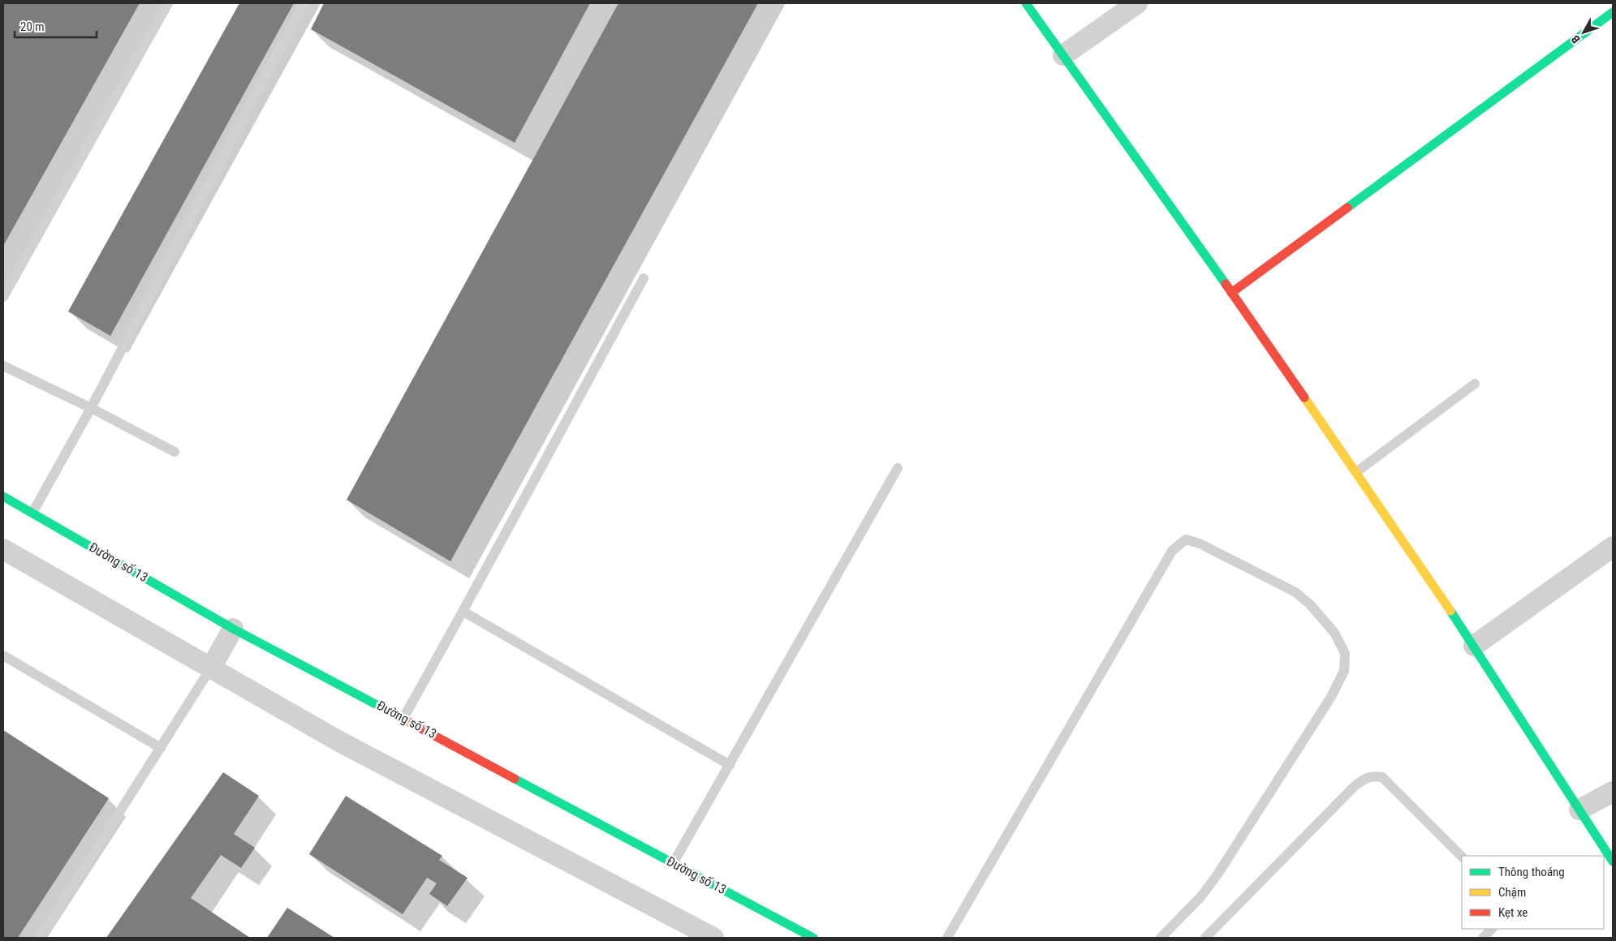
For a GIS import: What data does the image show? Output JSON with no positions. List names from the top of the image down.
{
  "streets": {
    "street": ["Đường số 13"]
  },
  "legend": ["Thông thoáng", "Chậm", "Kẹt xe"],
  "scale_bar": "20 m",
  "north": "bottom left"
}
